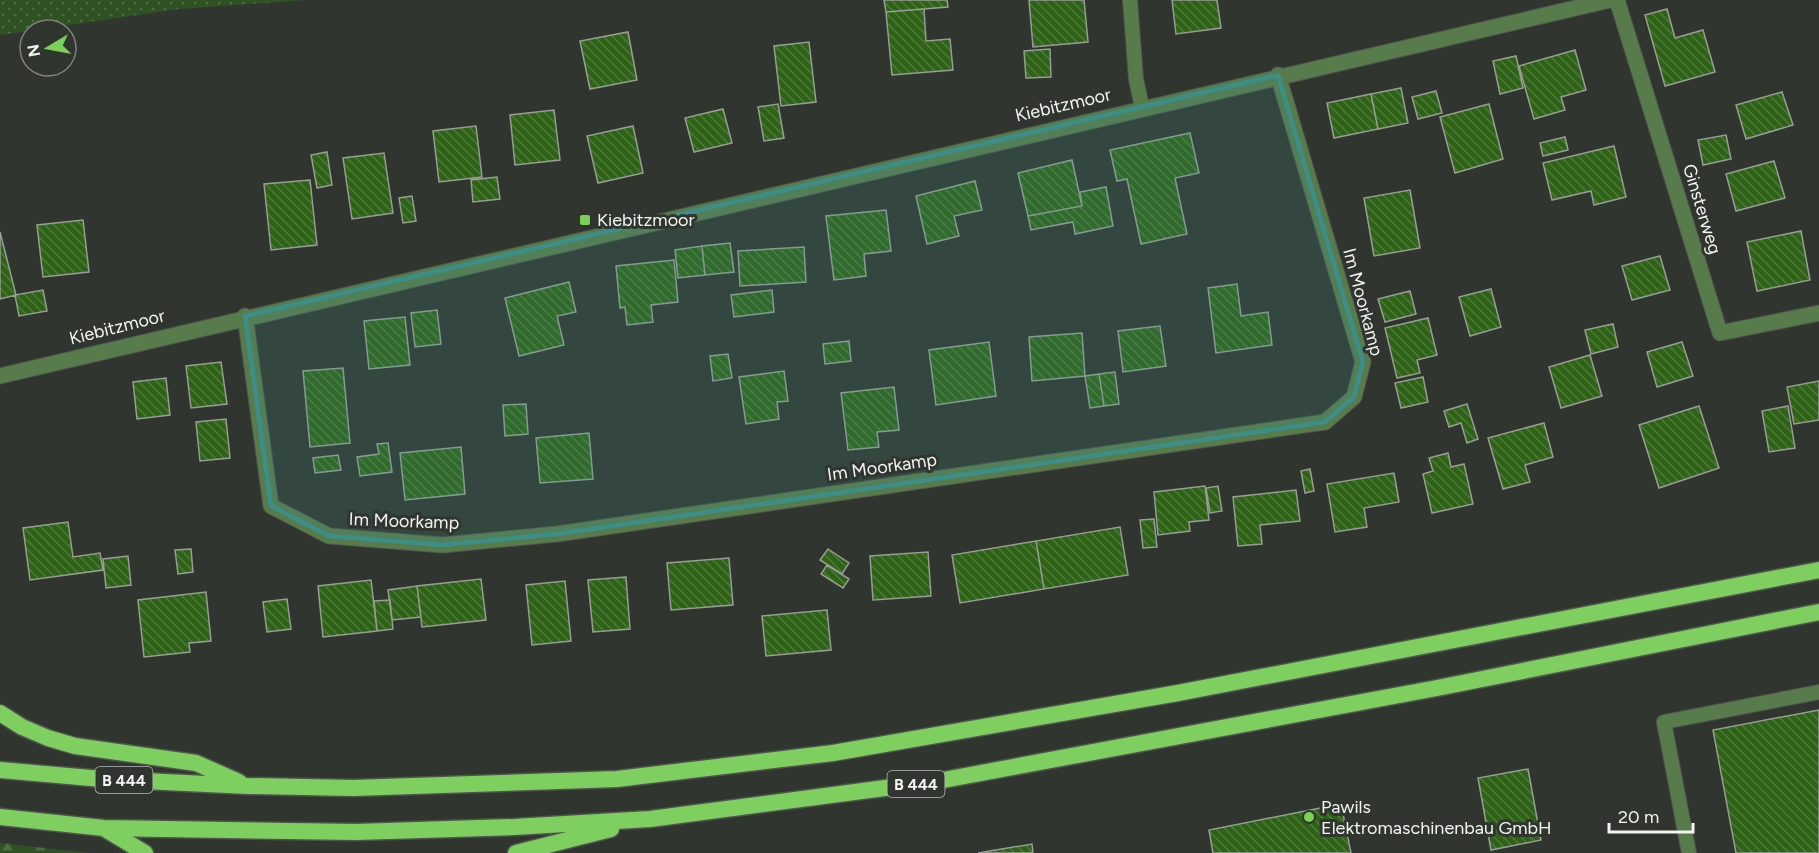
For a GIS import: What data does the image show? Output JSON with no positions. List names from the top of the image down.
{
  "streets": {
    "highway": ["B 444"],
    "street": ["Kiebitzmoor", "Ginsterweg", "Im Moorkamp"]
  },
  "crossings": [
    ["Kiebitzmoor", "Im Moorkamp"]
  ],
  "places": {
    "transit": ["Kiebitzmoor"],
    "other": ["Pawils Elektromaschinenbau GmbH"]
  },
  "scale_bar": "20 m",
  "north": "left"
}
